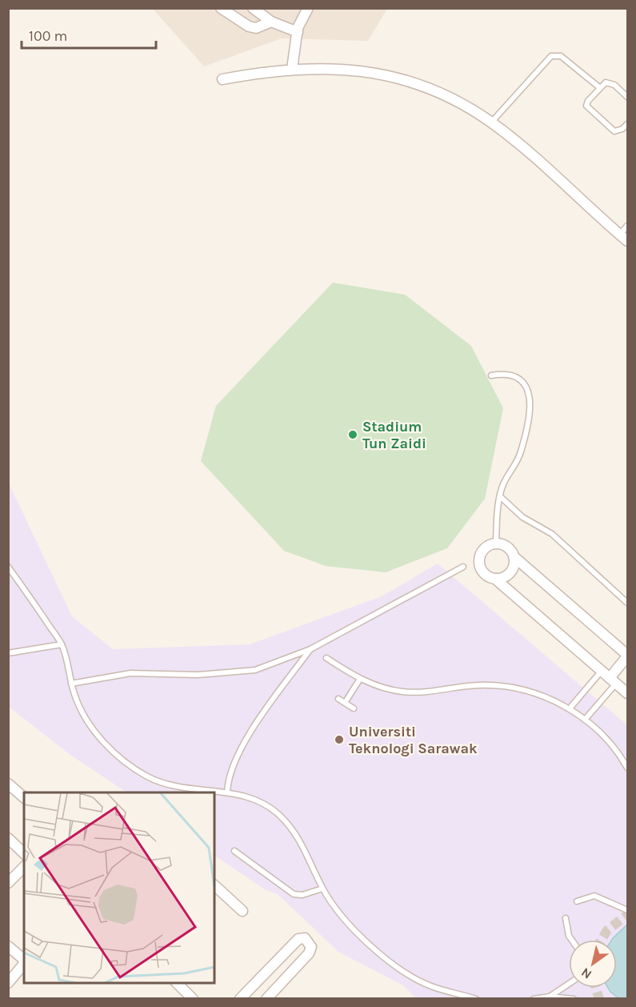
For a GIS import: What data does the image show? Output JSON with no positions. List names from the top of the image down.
{
  "places": ["Stadium Tun Zaidi", "Universiti Teknologi Sarawak"],
  "scale_bar": "100 m",
  "north": "bottom left"
}
